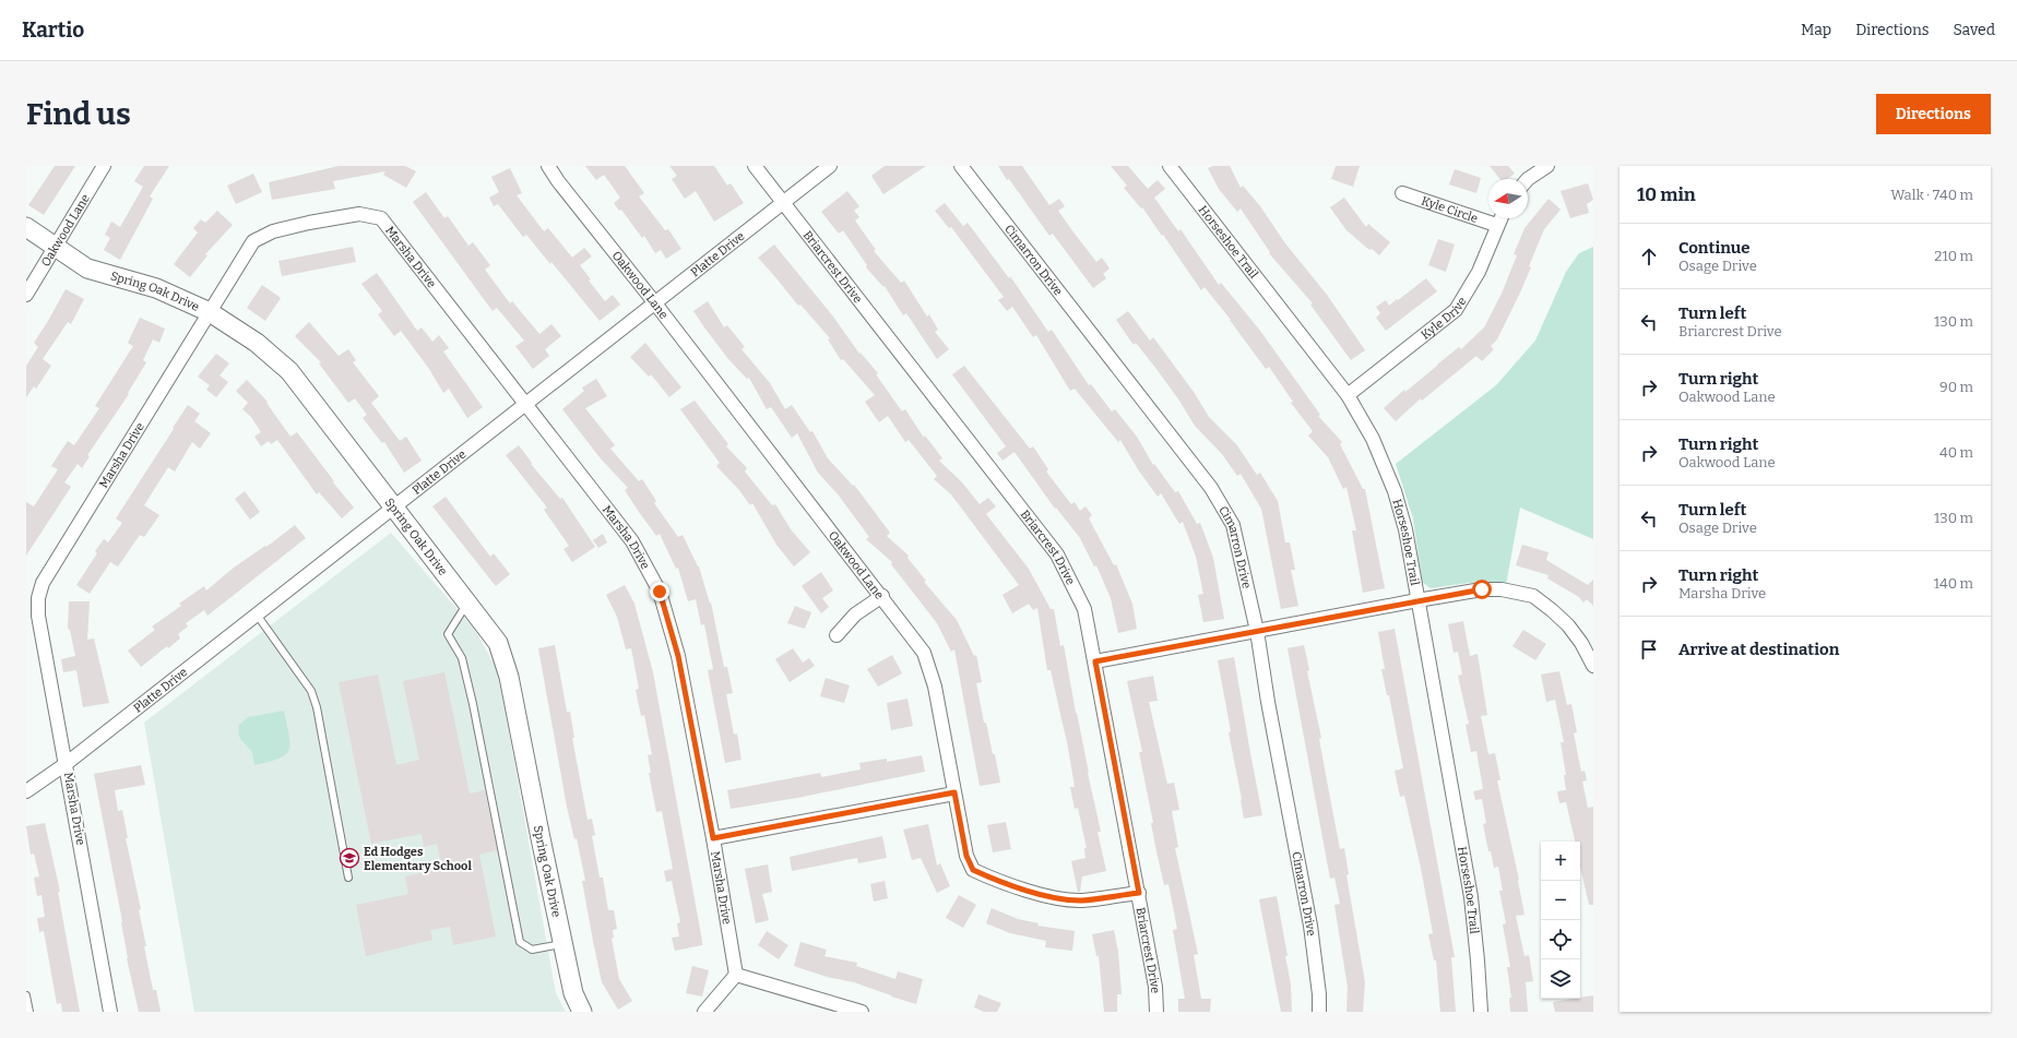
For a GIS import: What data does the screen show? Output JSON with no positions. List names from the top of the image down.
{
  "streets": {
    "street": [
      "Kyle Circle",
      "Oakwood Lane",
      "Horseshoe Trail",
      "Platte Drive",
      "Marsha Drive",
      "Cimarron Drive",
      "Briarcrest Drive",
      "Spring Oak Drive",
      "Kyle Drive"
    ]
  },
  "crossings": [
    ["Kyle Circle", "Kyle Drive"],
    ["Oakwood Lane", "Platte Drive"],
    ["Oakwood Lane", "Briarcrest Drive"],
    ["Oakwood Lane", "Spring Oak Drive"],
    ["Horseshoe Trail", "Kyle Drive"],
    ["Platte Drive", "Marsha Drive"],
    ["Platte Drive", "Briarcrest Drive"],
    ["Platte Drive", "Spring Oak Drive"],
    ["Marsha Drive", "Spring Oak Drive"]
  ],
  "places": {
    "school or university": ["Ed Hodges Elementary School"]
  },
  "north": "left",
  "page": {
    "header": "Kartio",
    "nav": ["Map", "Directions", "Saved"],
    "buttons": "Directions",
    "title": "Find us",
    "heading": ["10 min", "Walk · 740 m"],
    "list": [
      ["Continue", "Osage Drive", "210 m"],
      ["Turn left", "Briarcrest Drive", "130 m"],
      ["Turn right", "Oakwood Lane", "90 m"],
      ["Turn right", "Oakwood Lane", "40 m"],
      ["Turn left", "Osage Drive", "130 m"],
      ["Turn right", "Marsha Drive", "140 m"],
      "Arrive at destination"
    ],
    "map_buttons": ["+", "−"]
  }
}
